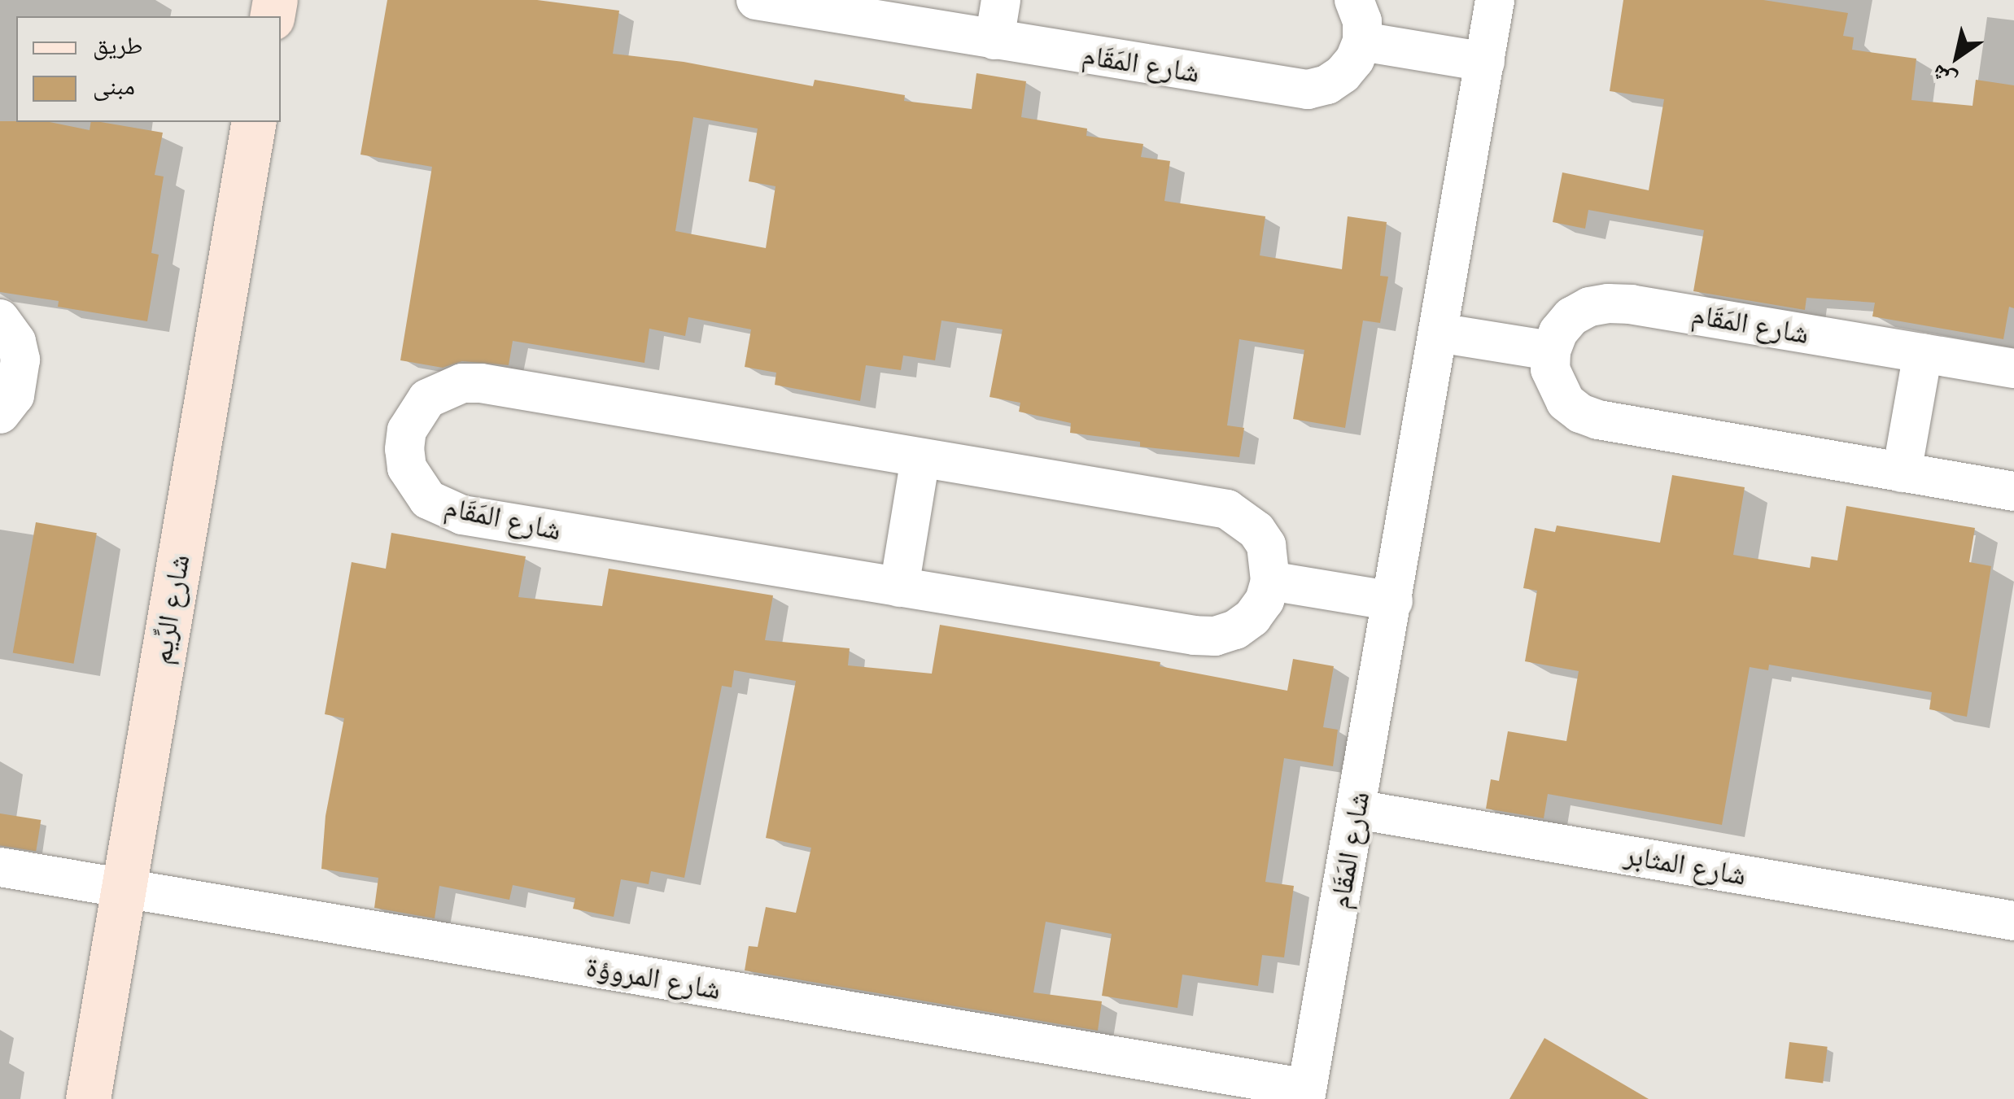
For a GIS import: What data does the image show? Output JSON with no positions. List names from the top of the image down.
{
  "streets": {
    "street": [
      "شارع المَقَام",
      "شارع الرِّيم",
      "شارع المثابر",
      "شارع المروؤة"
    ]
  },
  "crossings": [
    ["شارع المَقَام", "شارع المثابر"],
    ["شارع المَقَام", "شارع المروؤة"],
    ["شارع الرِّيم", "شارع المروؤة"]
  ],
  "legend": ["طريق", "مبنى"],
  "north": "bottom left"
}
